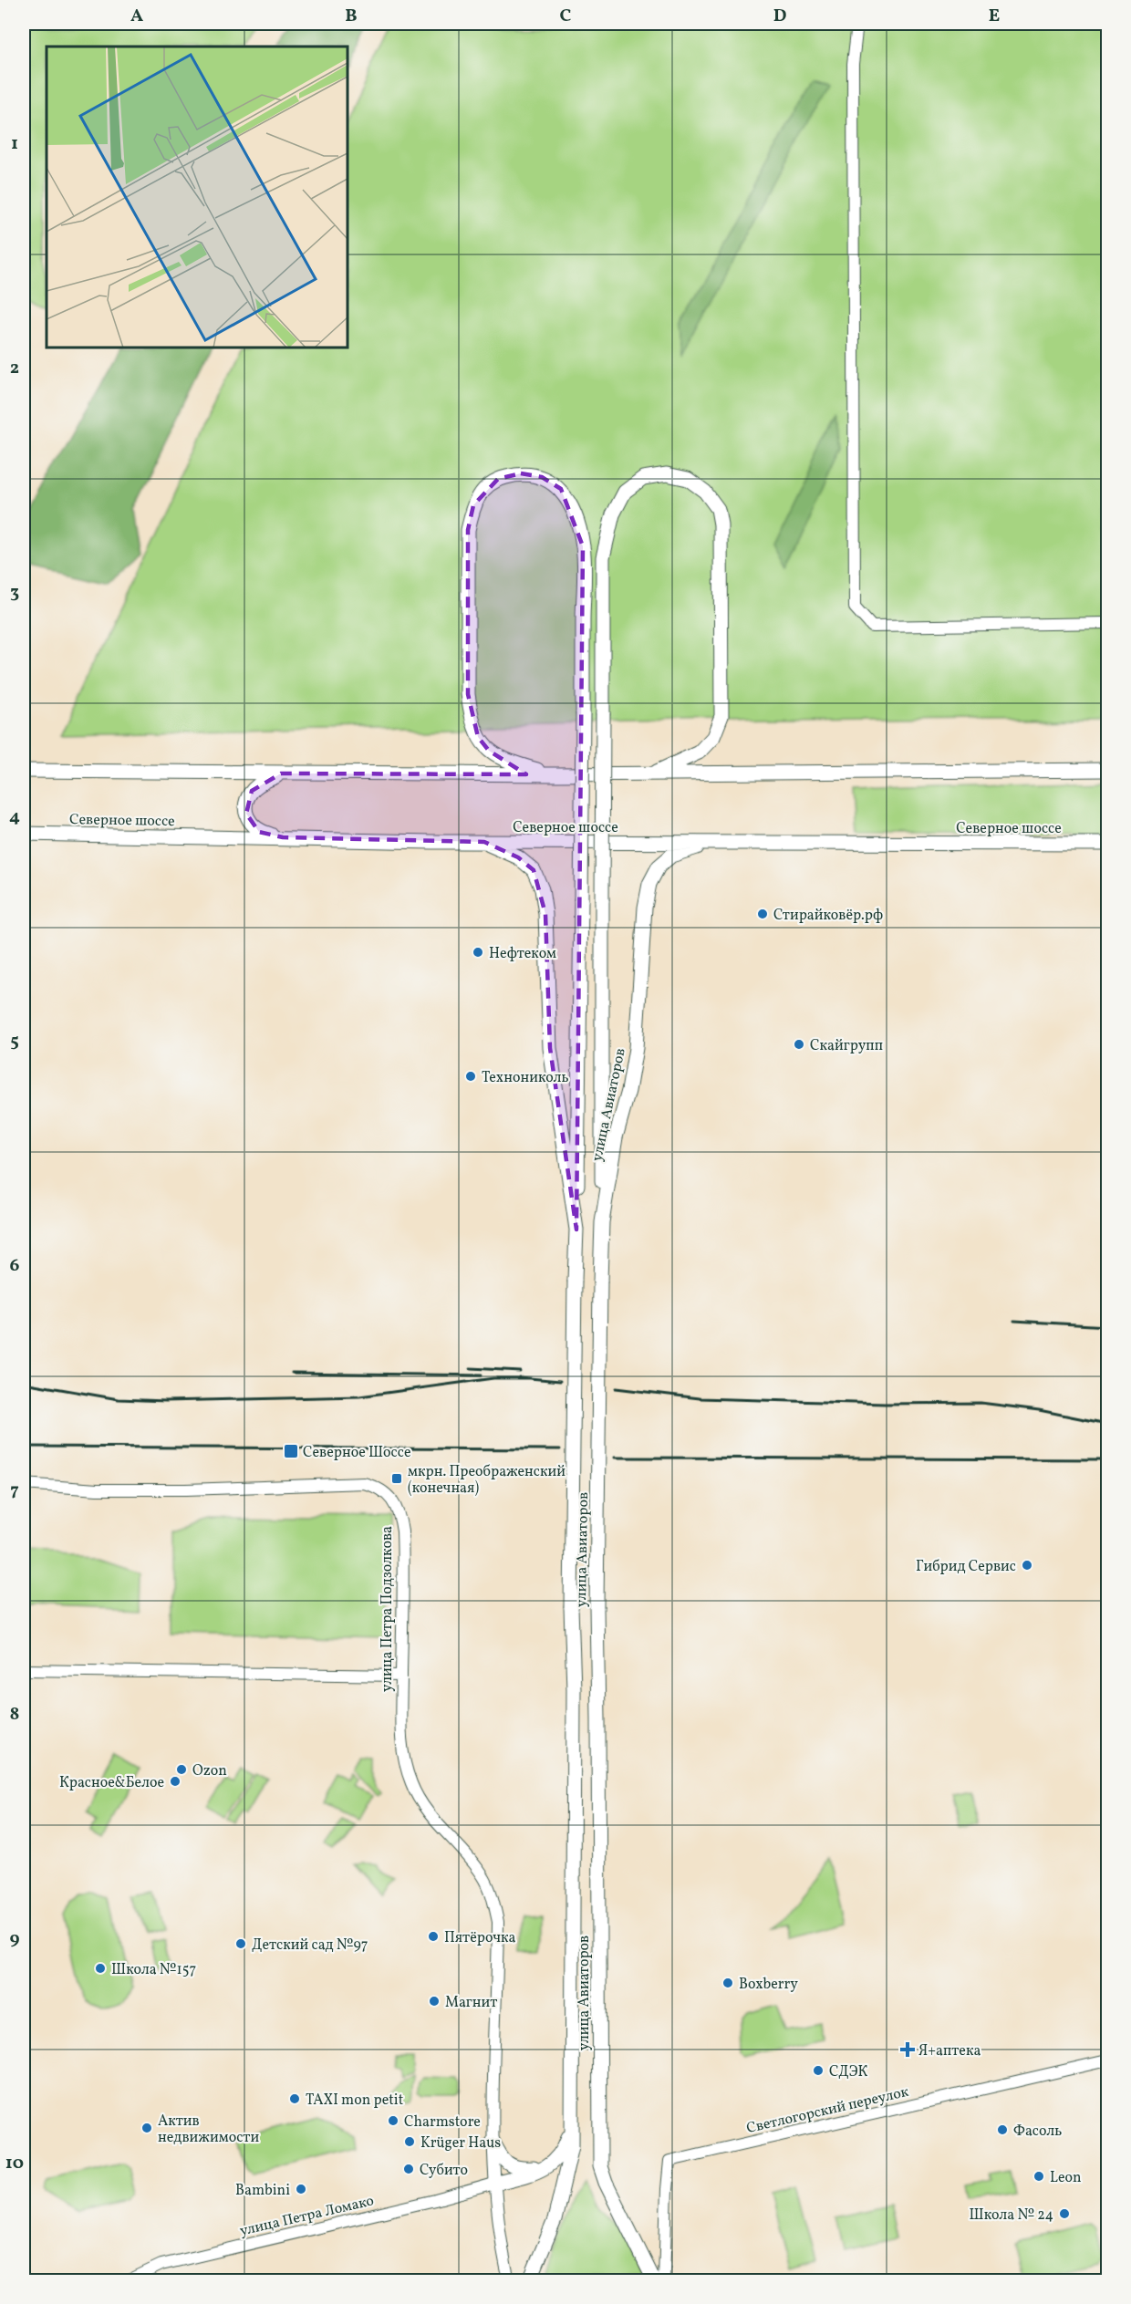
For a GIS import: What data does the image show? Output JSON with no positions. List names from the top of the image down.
{
  "streets": {
    "main road": ["Северное шоссе", "улица Авиаторов"],
    "street": ["улица Петра Подзолкова", "Светлогорский переулок", "улица Петра Ломако"]
  },
  "crossings": [
    ["Северное шоссе", "улица Авиаторов"]
  ],
  "places": {
    "other": [
      "Стирайковёр.рф",
      "Нефтеком",
      "Скайгрупп",
      "Технониколь",
      "Гибрид Сервис",
      "Ozon",
      "Красное&Белое",
      "Пятёрочка",
      "Детский сад №97",
      "Школа №157",
      "Boxberry",
      "Магнит",
      "СДЭК",
      "TAXI mon petit",
      "Charmstore",
      "Актив недвижимости",
      "Фасоль",
      "Krüger Haus",
      "Субито",
      "Leon",
      "Bambini",
      "Школа № 24"
    ],
    "transit": ["Северное Шоссе", "мкрн. Преображенский (конечная)"],
    "health": ["Я+аптека"]
  },
  "grid": {
    "columns": [
      "A",
      "B",
      "C",
      "D",
      "E"
    ],
    "rows": [
      "1",
      "2",
      "3",
      "4",
      "5",
      "6",
      "7",
      "8",
      "9",
      "10"
    ]
  }
}
